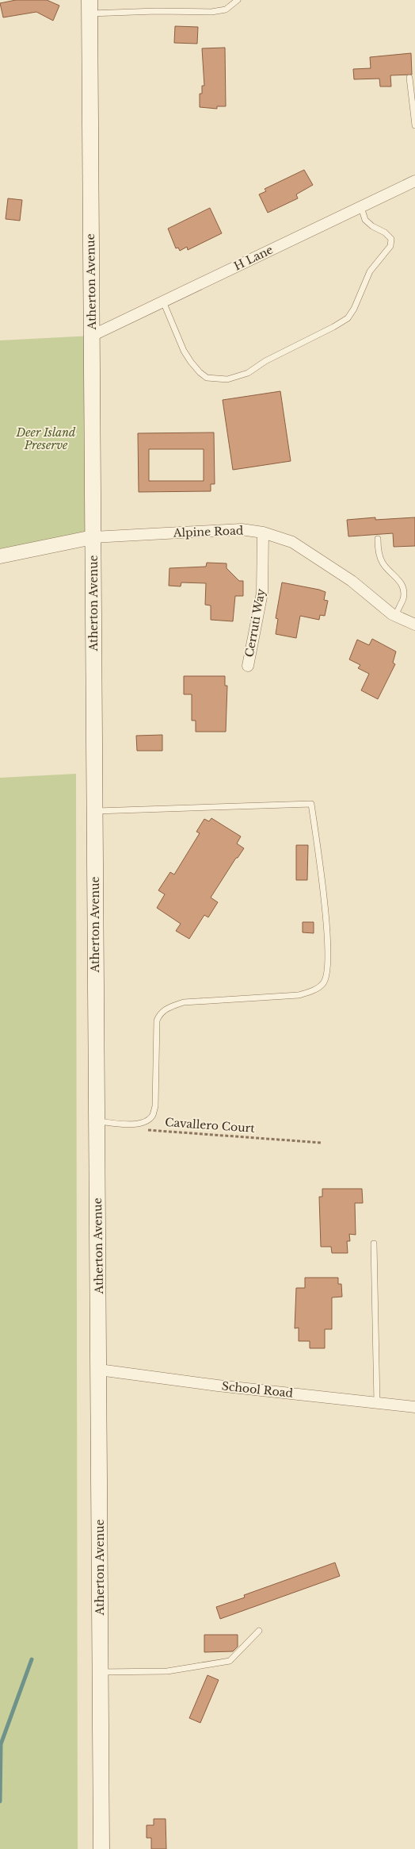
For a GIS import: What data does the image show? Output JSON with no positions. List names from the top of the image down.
{
  "streets": {
    "main road": ["Atherton Avenue"],
    "street": [
      "H Lane",
      "Alpine Road",
      "Cerruti Way",
      "School Road"
    ],
    "path": ["Cavallero Court"]
  },
  "crossings": [
    ["H Lane", "Atherton Avenue"],
    ["Atherton Avenue", "Alpine Road"],
    ["Atherton Avenue", "School Road"],
    ["Alpine Road", "Cerruti Way"]
  ],
  "parks": ["Deer Island Preserve"]
}
